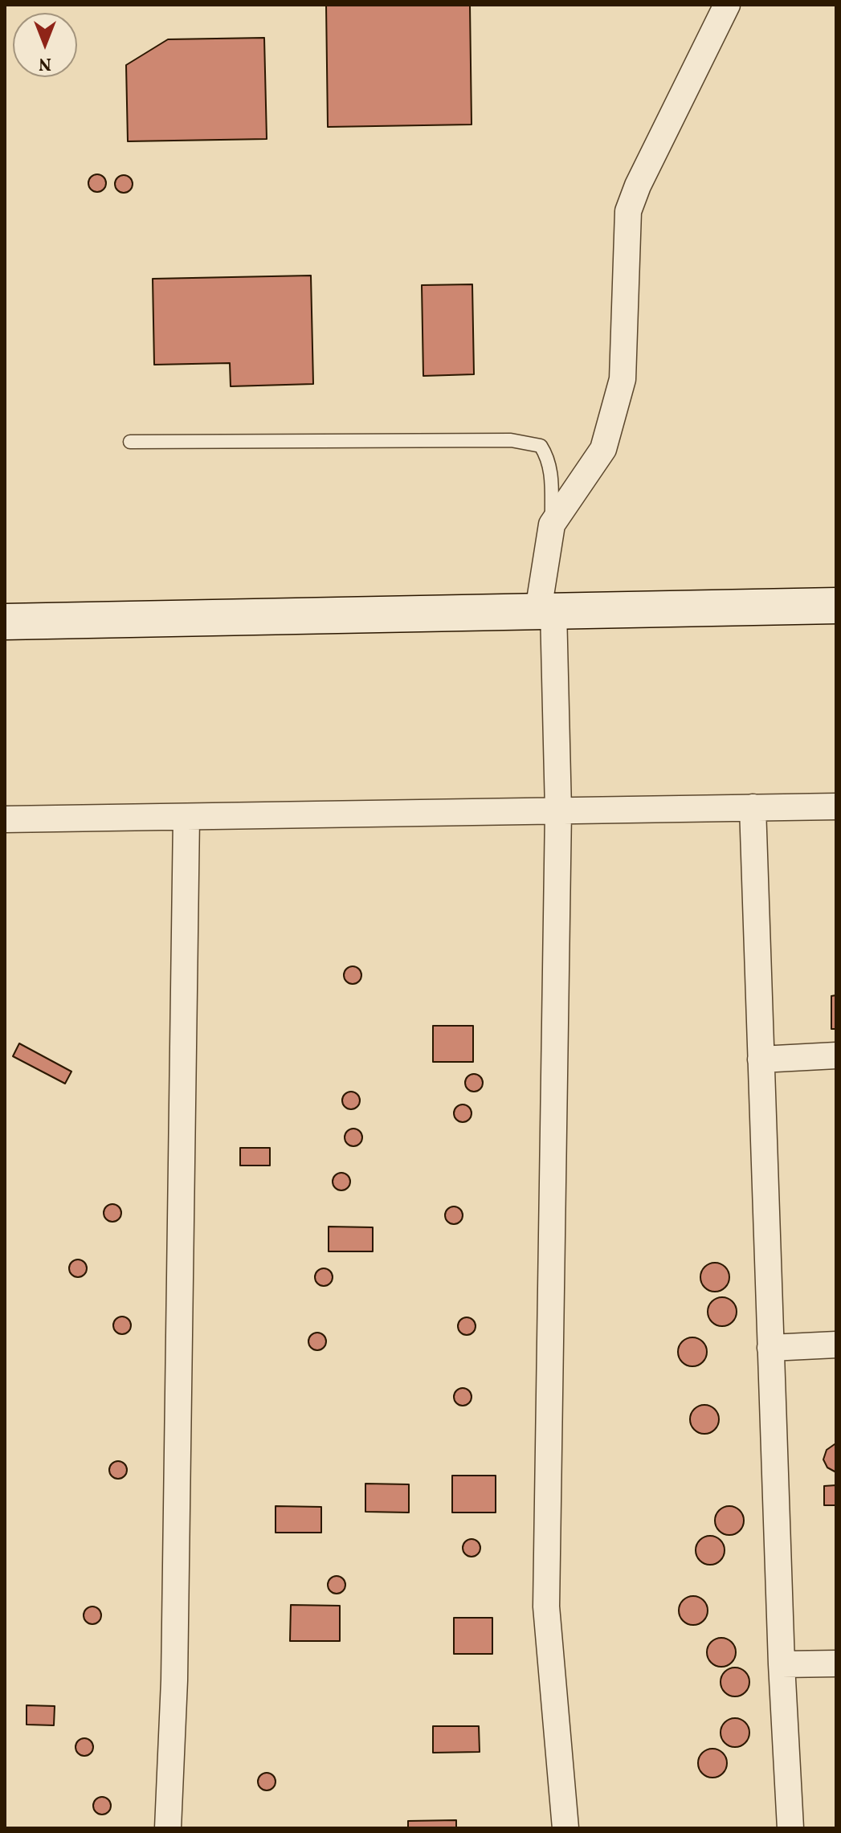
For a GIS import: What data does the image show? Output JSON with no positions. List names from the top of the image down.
{
  "north": "bottom"
}
